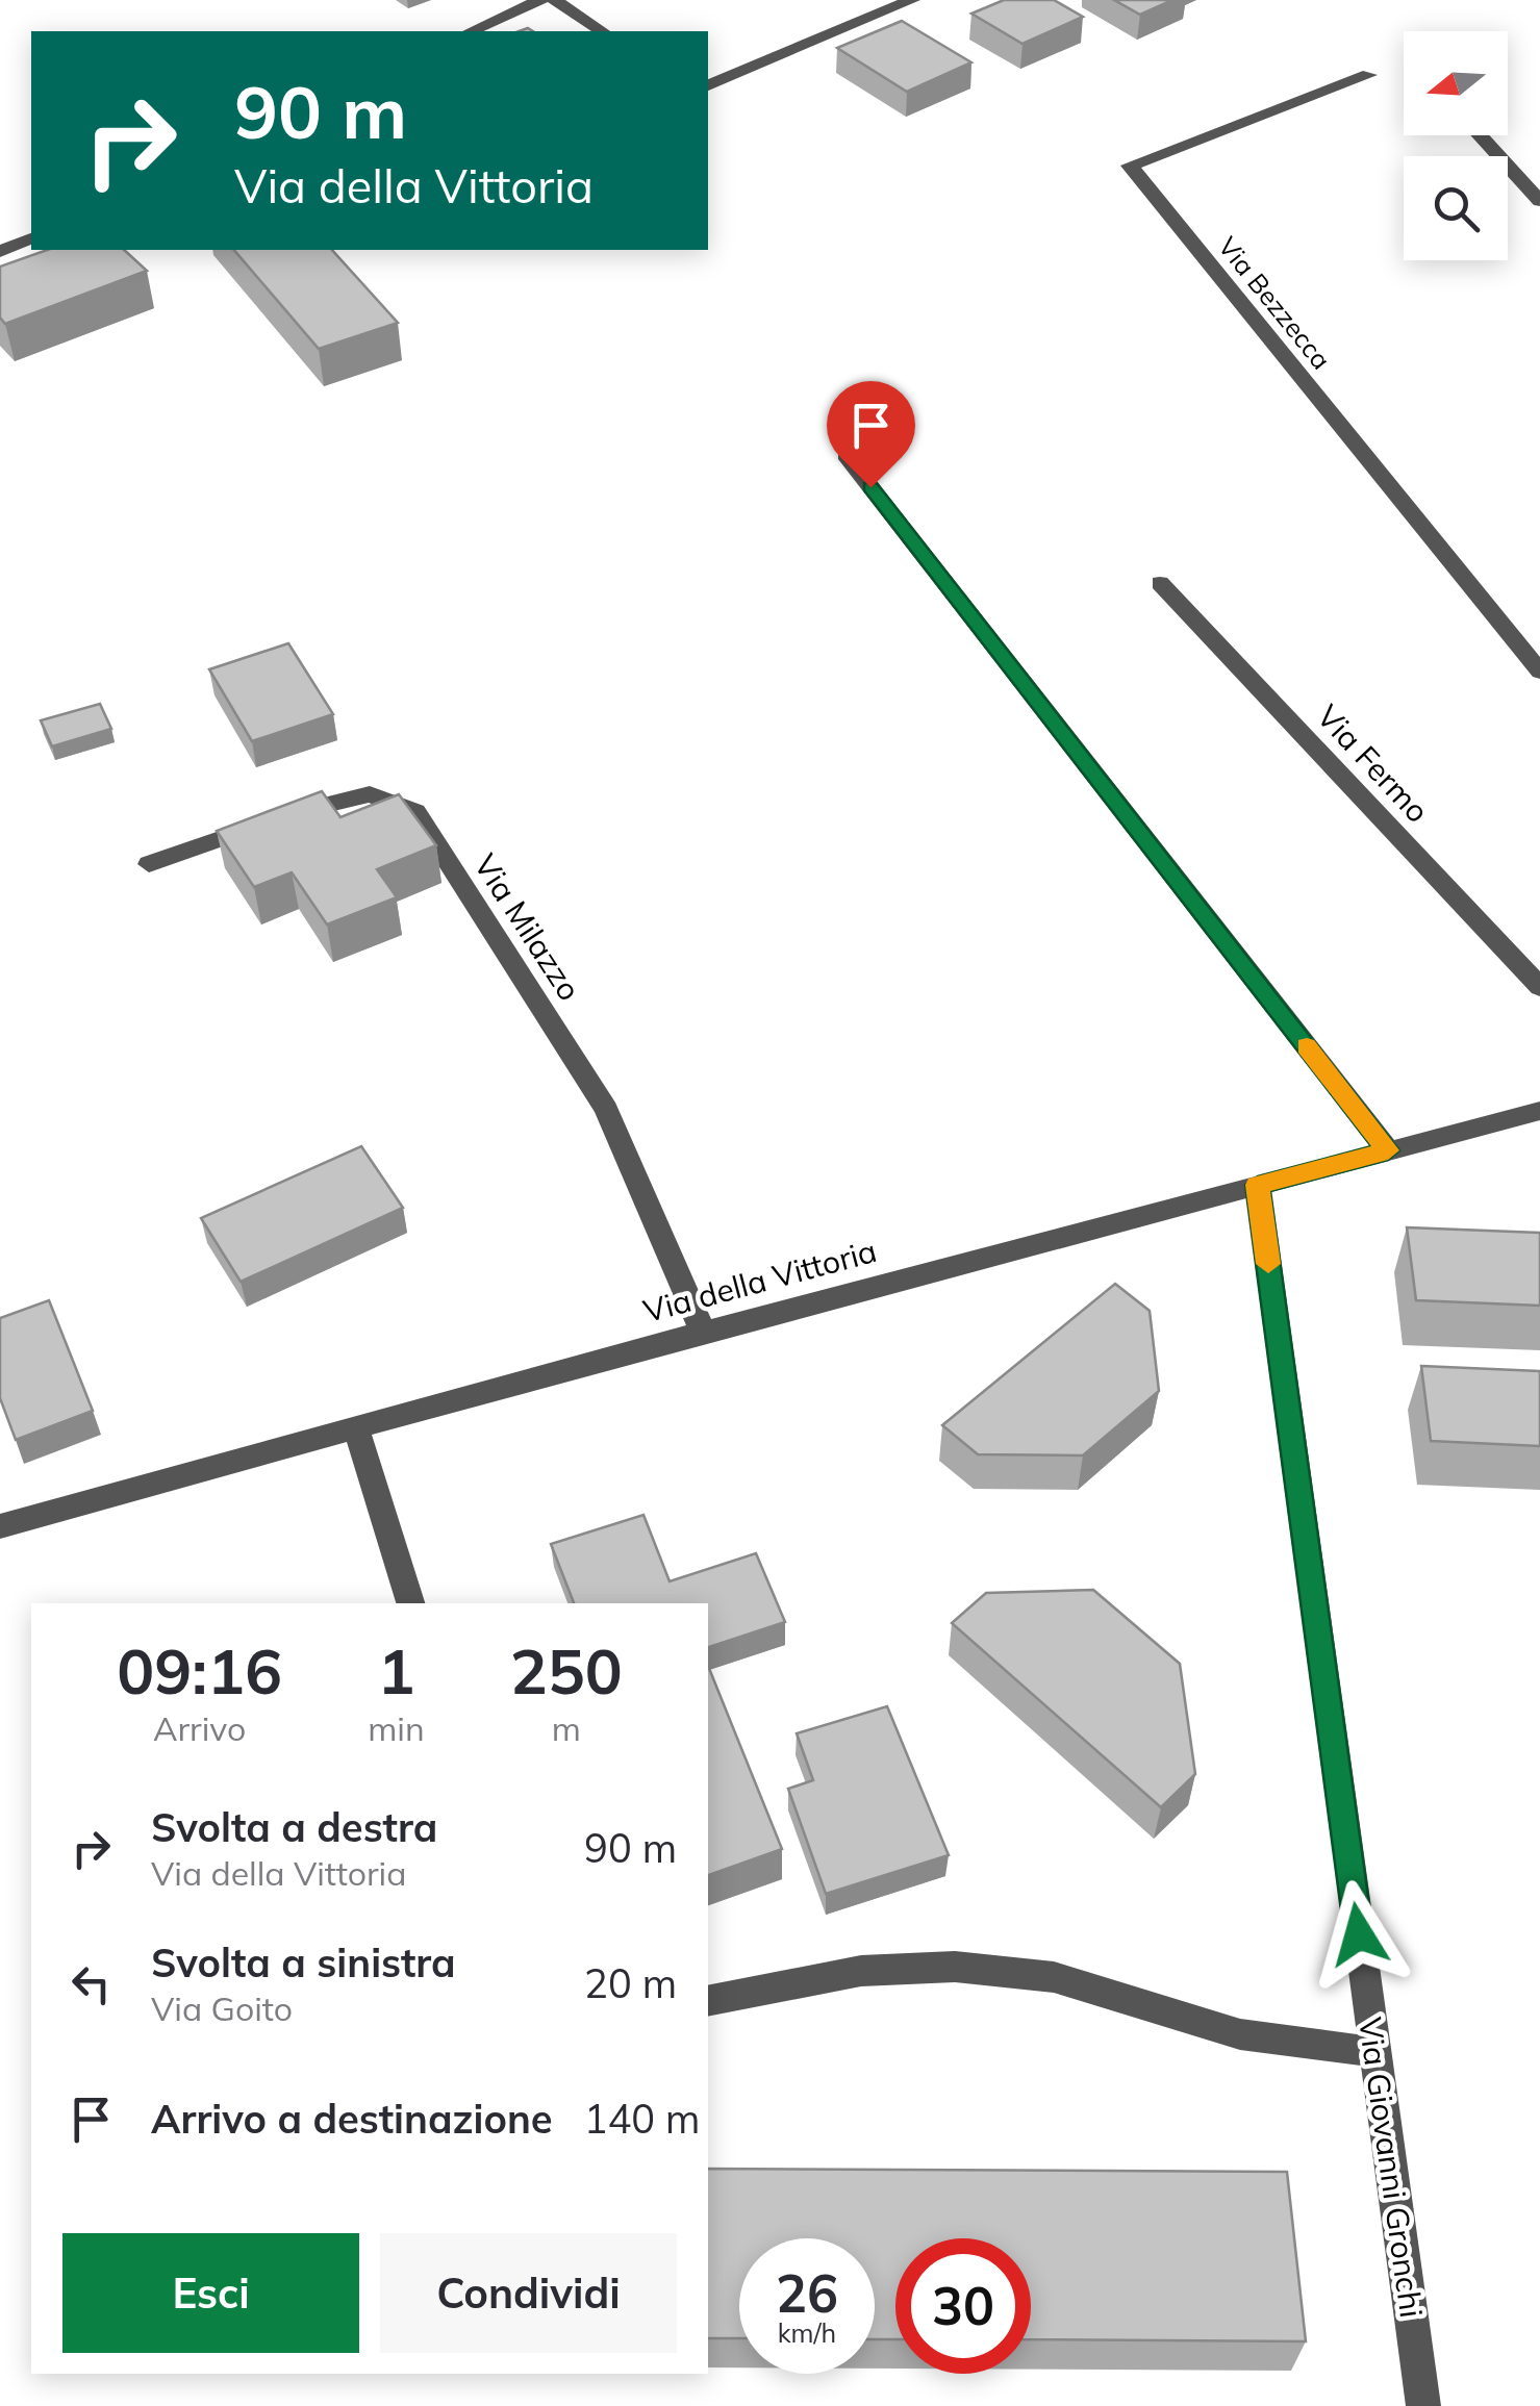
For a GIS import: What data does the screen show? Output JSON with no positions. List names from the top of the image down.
{
  "streets": {
    "street": [
      "Via Bezzecca",
      "Via Fermo",
      "Via Milazzo",
      "Via della Vittoria",
      "Via Giovanni Gronchi"
    ]
  },
  "crossings": [
    ["Via Milazzo", "Via della Vittoria"],
    ["Via della Vittoria", "Via Giovanni Gronchi"]
  ],
  "north": "left",
  "page": {
    "turn": ["90 m", "Via della Vittoria"],
    "eta": [
      "09:16",
      "Arrivo",
      "1",
      "min",
      "250",
      "m"
    ],
    "list": [
      {
        "name": "Svolta a destra",
        "note": "Via della Vittoria",
        "value": "90 m"
      },
      {
        "name": "Svolta a sinistra",
        "note": "Via Goito",
        "value": "20 m"
      },
      {
        "name": "Arrivo a destinazione",
        "value": "140 m"
      }
    ],
    "buttons": ["Esci", "Condividi"],
    "speed": "26 km/h",
    "limit": "30"
  }
}
